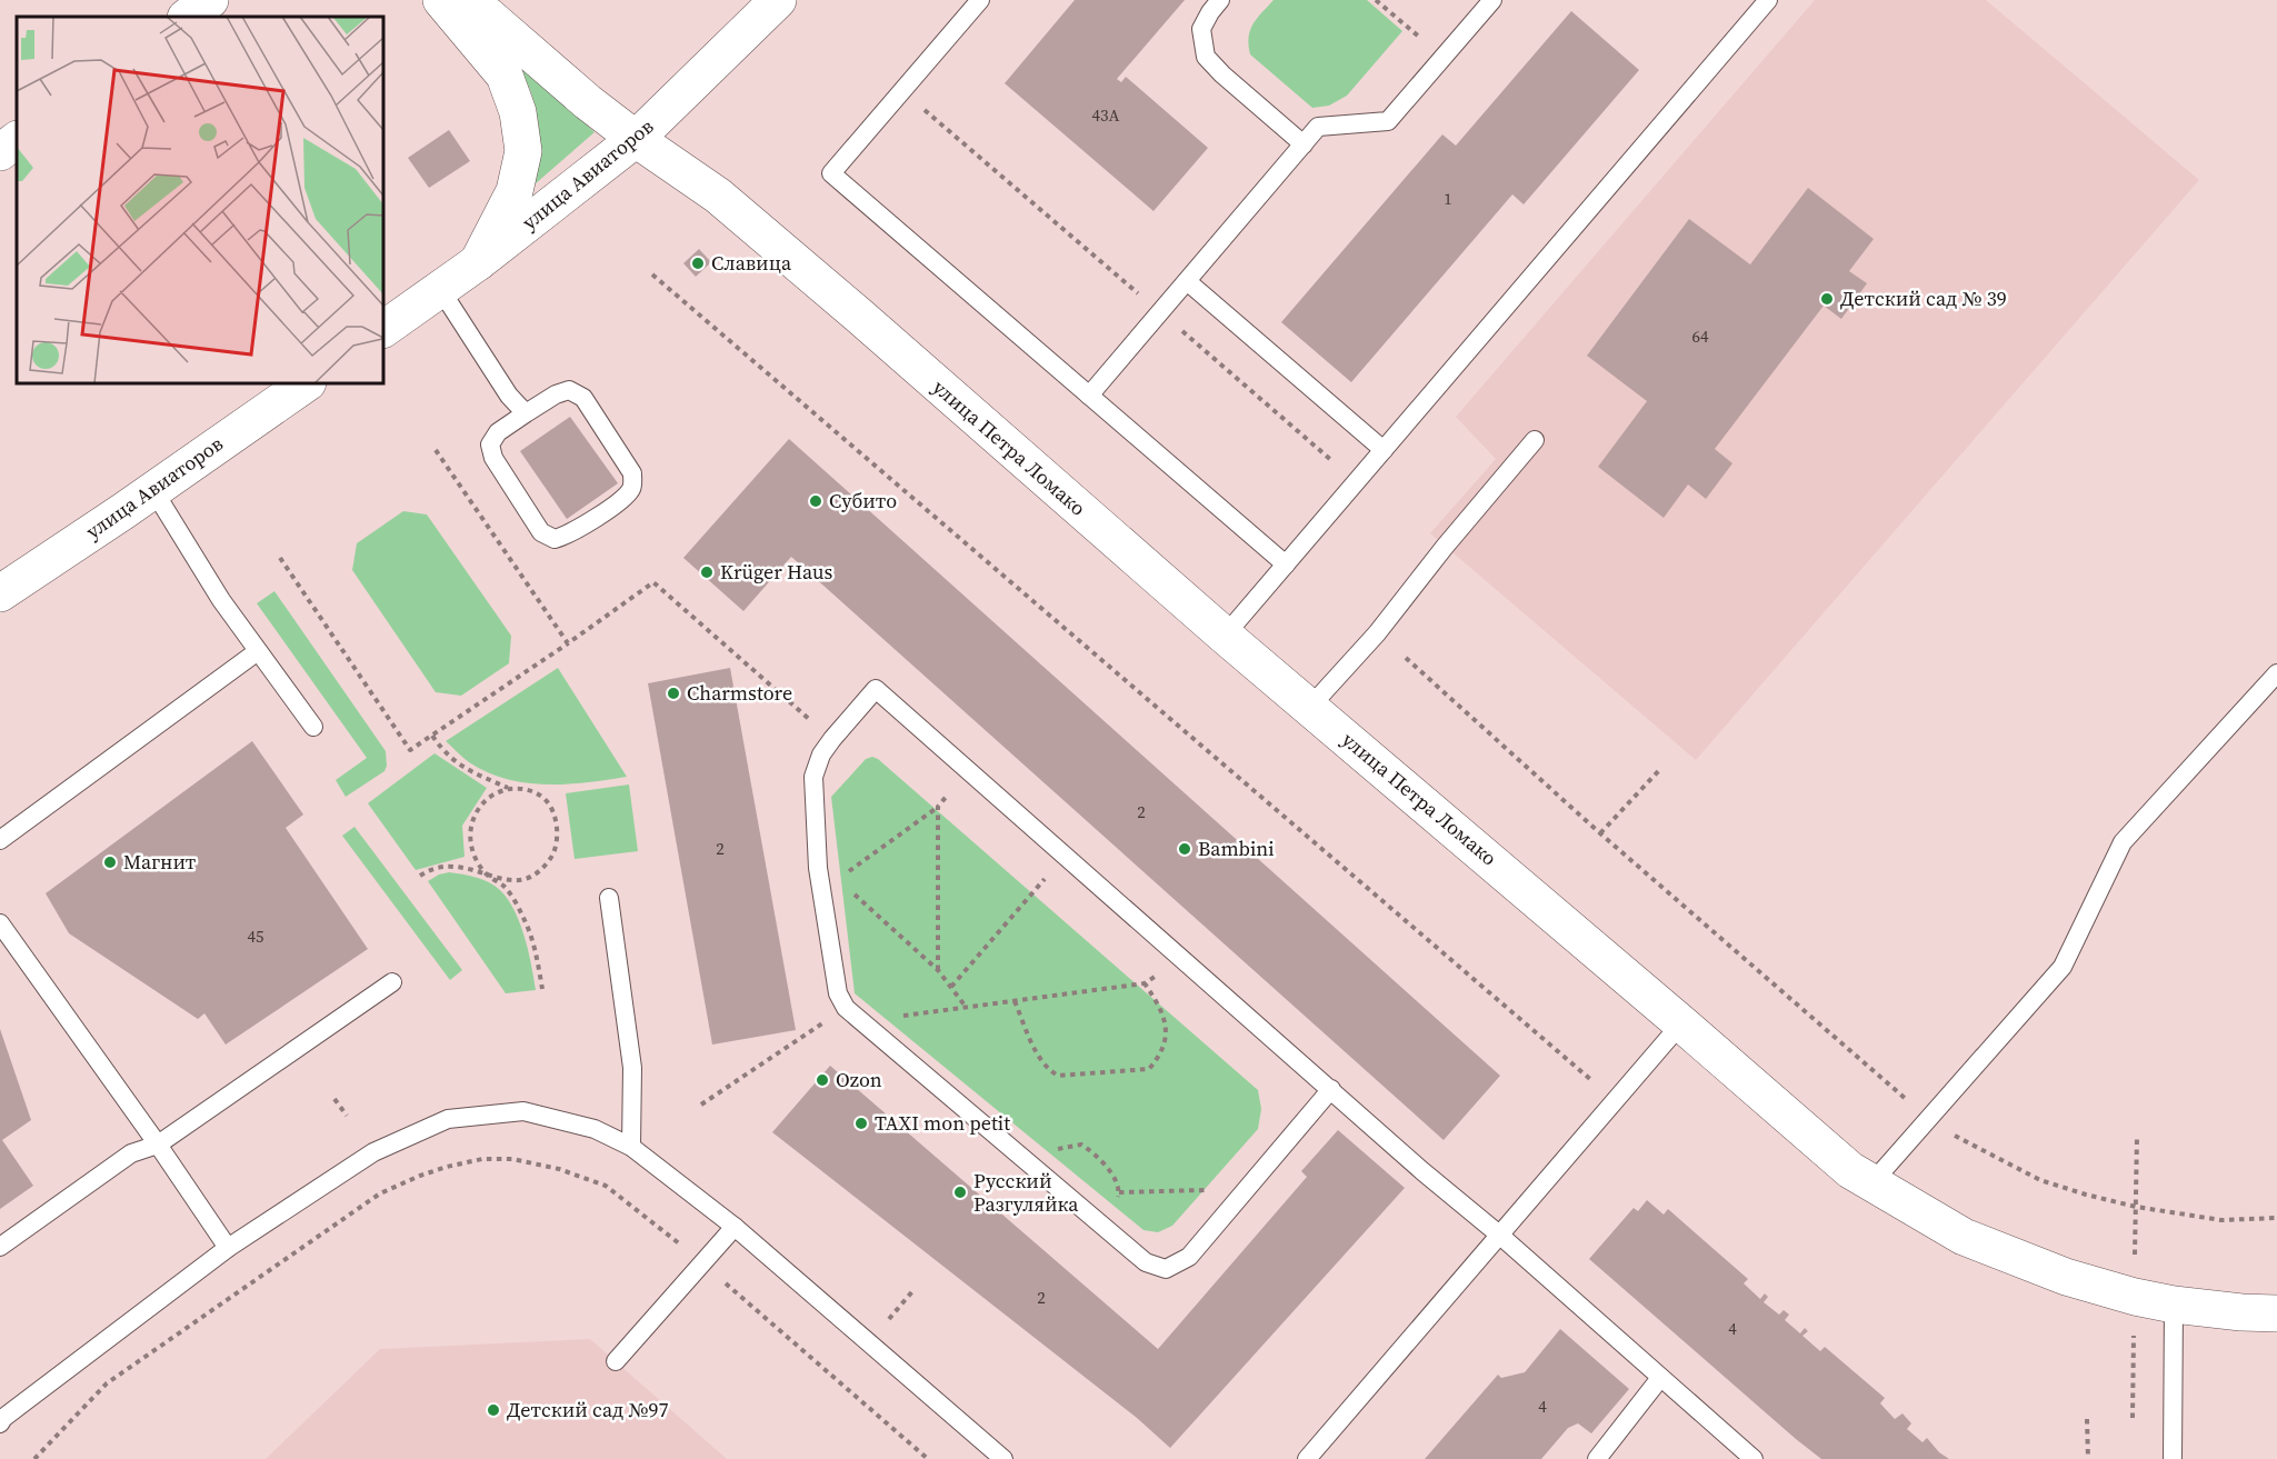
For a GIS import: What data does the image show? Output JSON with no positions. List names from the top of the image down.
{
  "streets": {
    "street": ["улица Авиаторов", "улица Петра Ломако"]
  },
  "crossings": [
    ["улица Авиаторов", "улица Петра Ломако"]
  ],
  "places": [
    "Славица",
    "Детский сад № 39",
    "Субито",
    "Krüger Haus",
    "Charmstore",
    "Bambini",
    "Магнит",
    "Ozon",
    "TAXI mon petit",
    "Русский Разгуляйка",
    "Детский сад №97"
  ],
  "house_numbers": [
    "43А",
    "1",
    "64",
    "2",
    "2",
    "45",
    "2",
    "4",
    "4"
  ]
}
